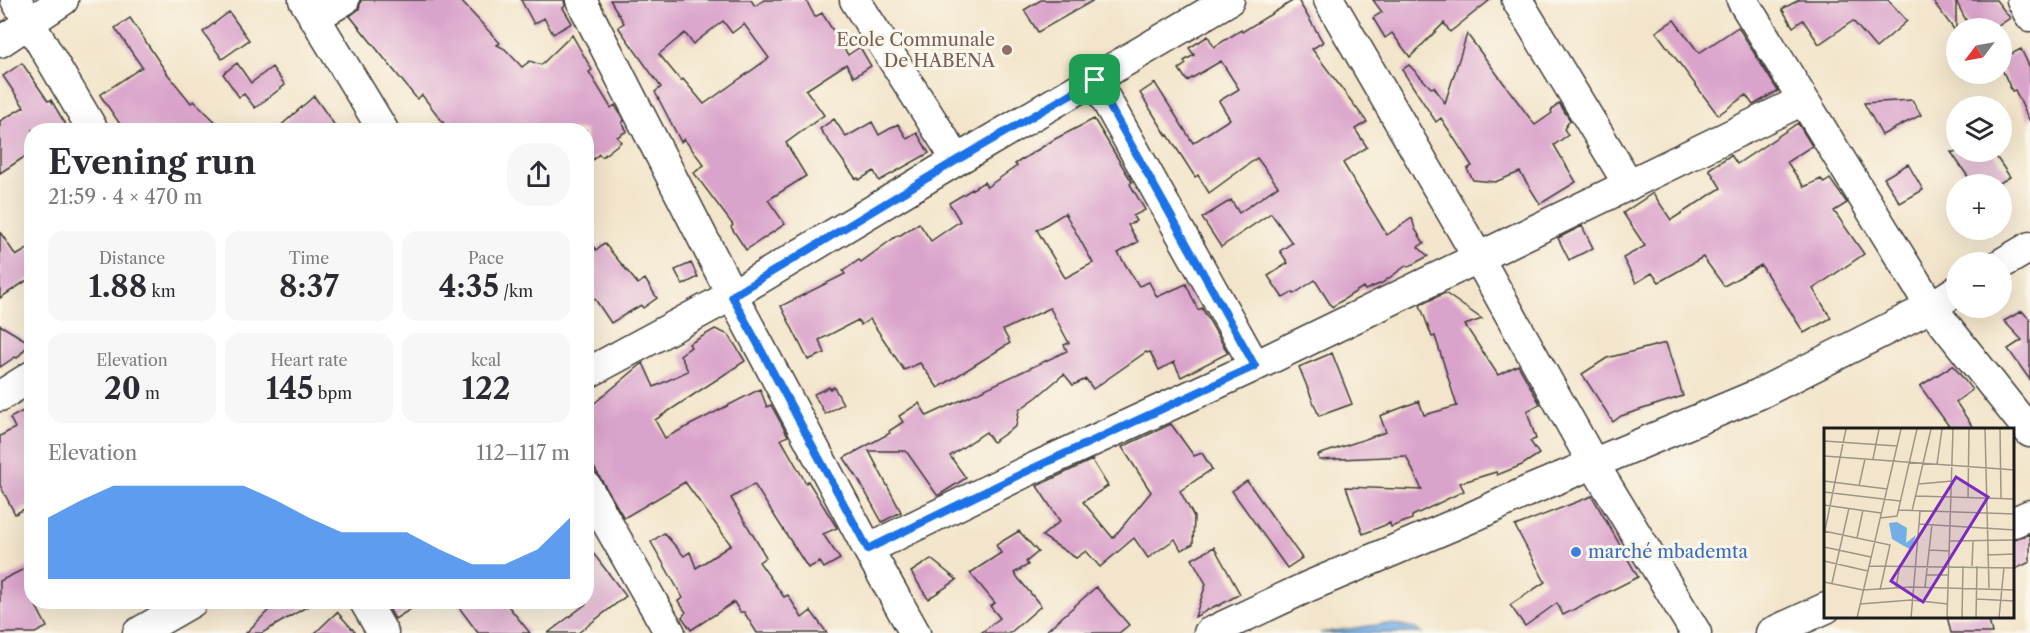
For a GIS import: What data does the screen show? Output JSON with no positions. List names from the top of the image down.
{
  "places": ["Ecole Communale De HABENA", "marché mbademta"],
  "north": "bottom left",
  "page": {
    "map_buttons": ["+", "−"],
    "heading": ["Evening run", "21:59 · 4 × 470 m"],
    "stats": [
      ["Distance", "1.88 km"],
      ["Time", "8:37"],
      ["Pace", "4:35 /km"],
      ["Elevation", "20 m"],
      ["Heart rate", "145 bpm"],
      ["kcal", "122"]
    ],
    "chart": ["Elevation", "112–117 m"]
  }
}
